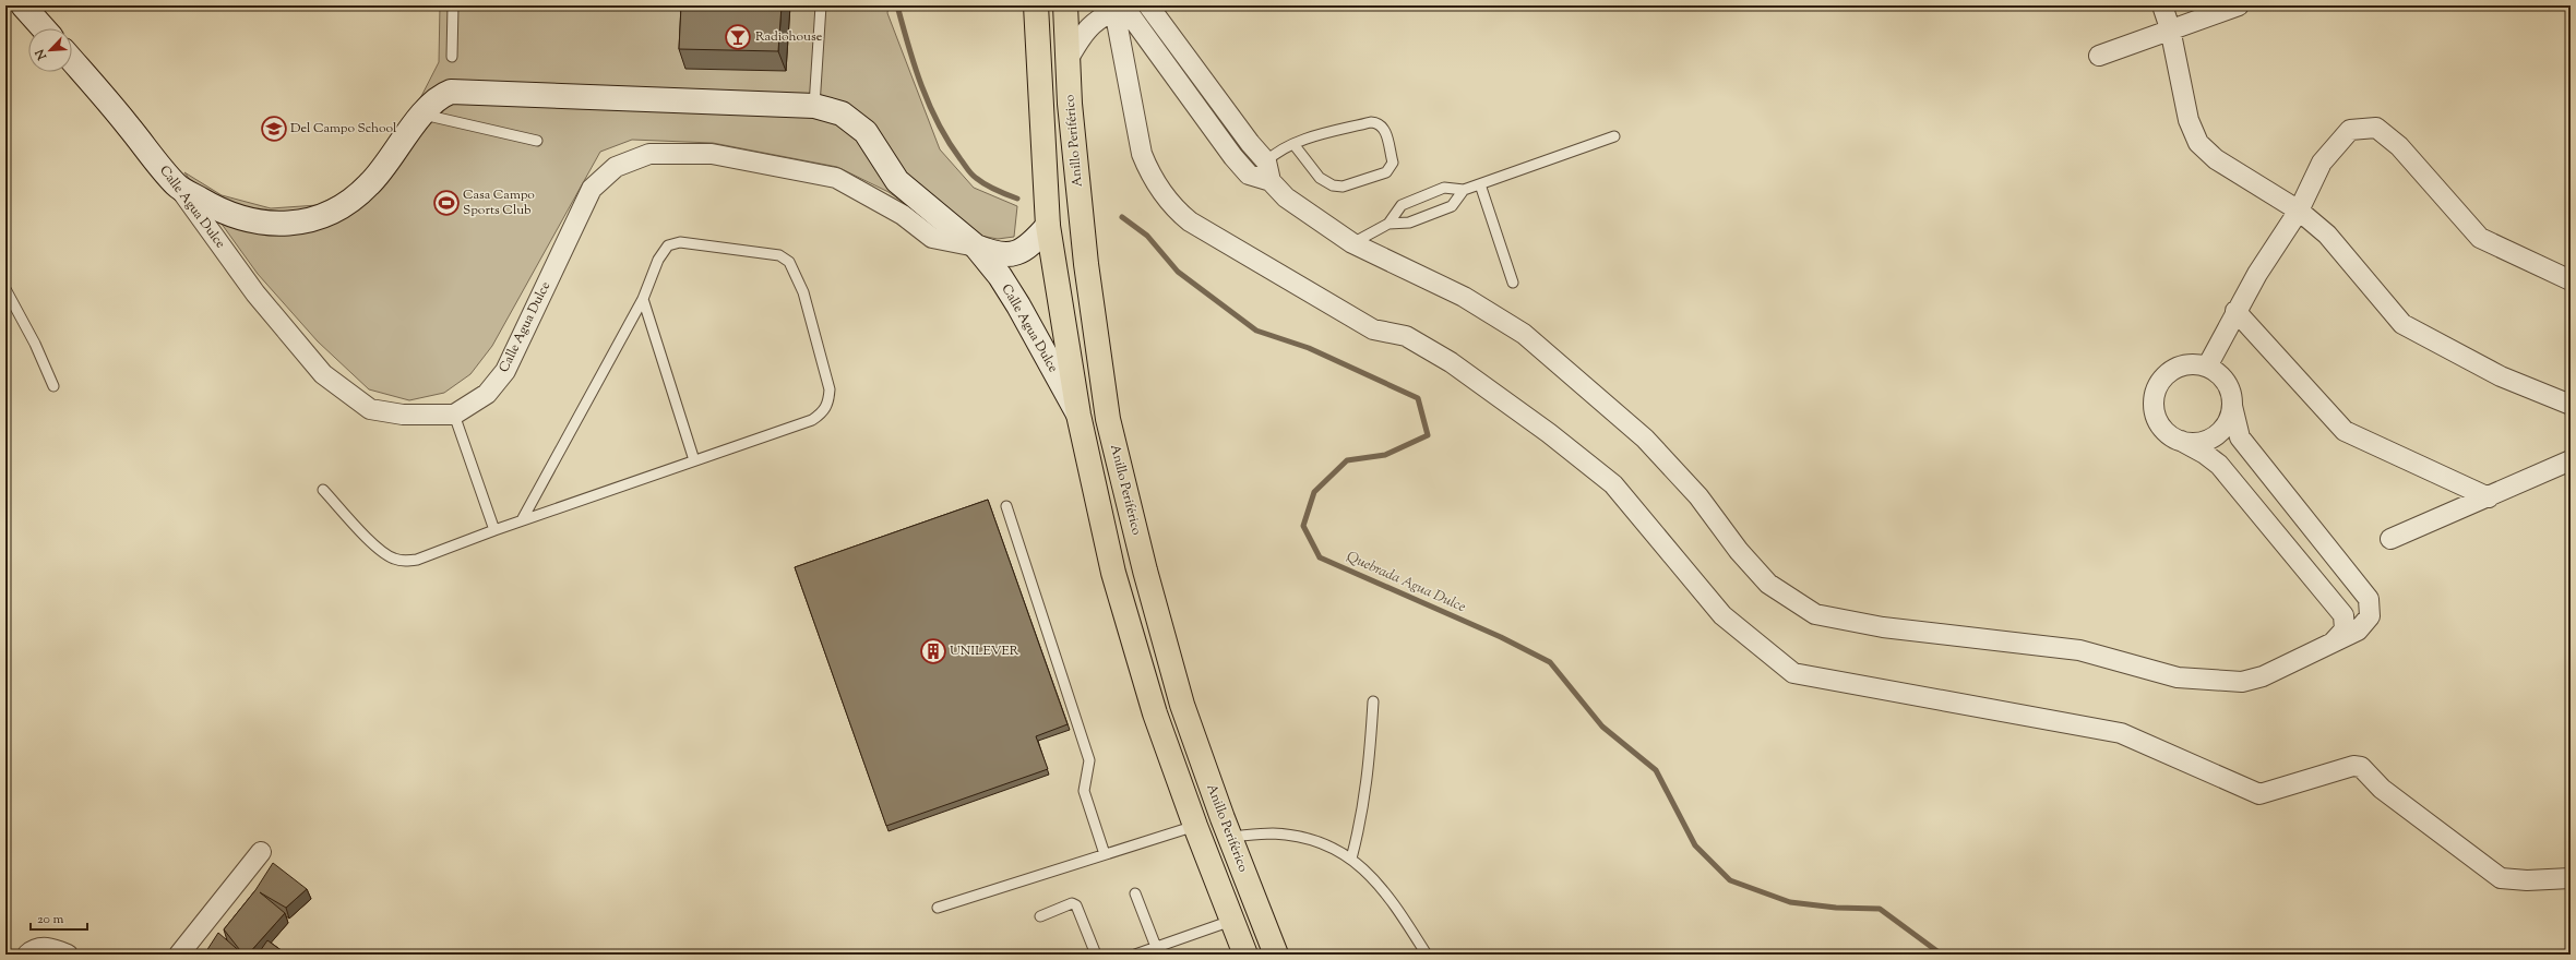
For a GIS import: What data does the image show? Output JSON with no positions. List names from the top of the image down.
{
  "streets": {
    "highway": ["Anillo Periférico"],
    "street": ["Calle Agua Dulce"]
  },
  "water": ["Quebrada Agua Dulce"],
  "places": {
    "bar": ["Radiohouse"],
    "school or university": ["Del Campo School"],
    "sports": ["Casa Campo Sports Club"],
    "building": ["UNILEVER"]
  },
  "scale_bar": "20 m",
  "north": "bottom left"
}
